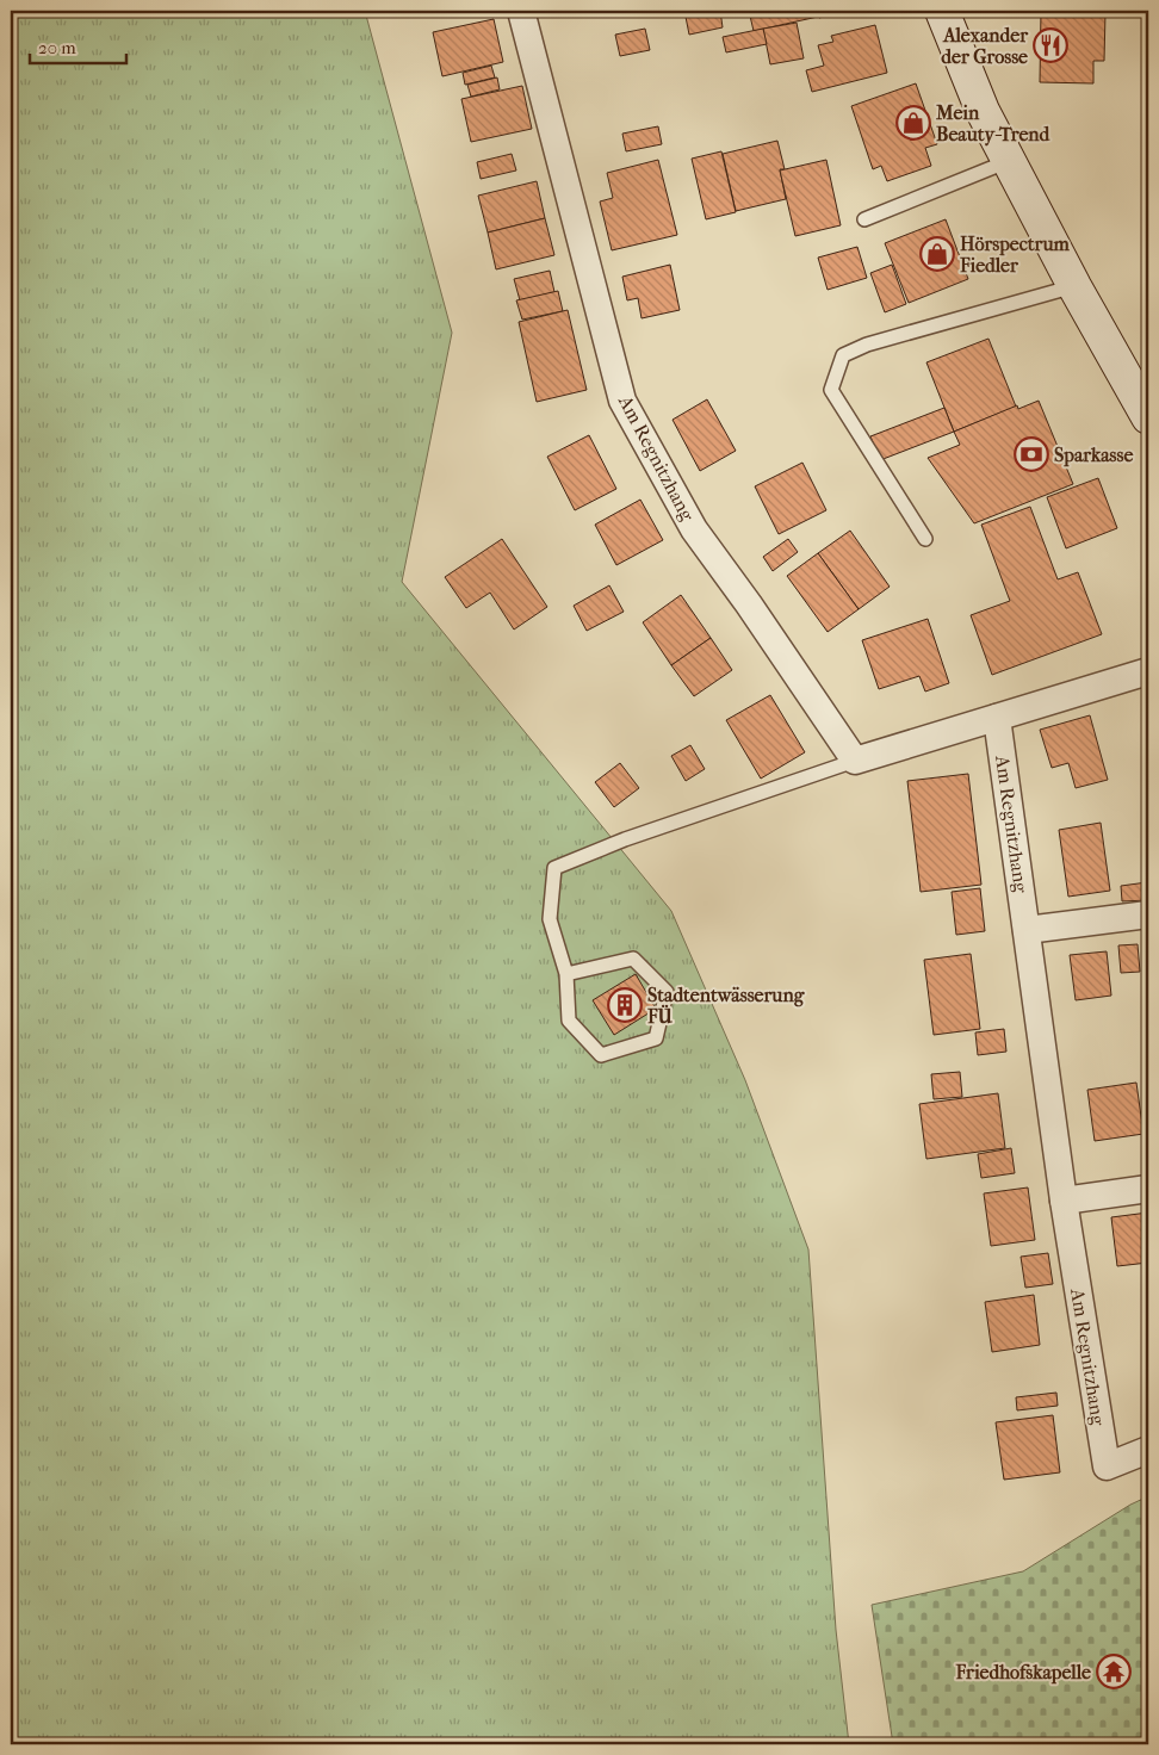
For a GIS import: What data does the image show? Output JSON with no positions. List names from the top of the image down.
{
  "streets": {
    "street": ["Am Regnitzhang"]
  },
  "places": {
    "restaurant": ["Alexander der Grosse"],
    "shop": ["Mein Beauty-Trend", "Hörspectrum Fiedler"],
    "bank": ["Sparkasse"],
    "building": ["Stadtentwässerung FÜ"],
    "temple": ["Friedhofskapelle"]
  },
  "scale_bar": "20 m"
}
